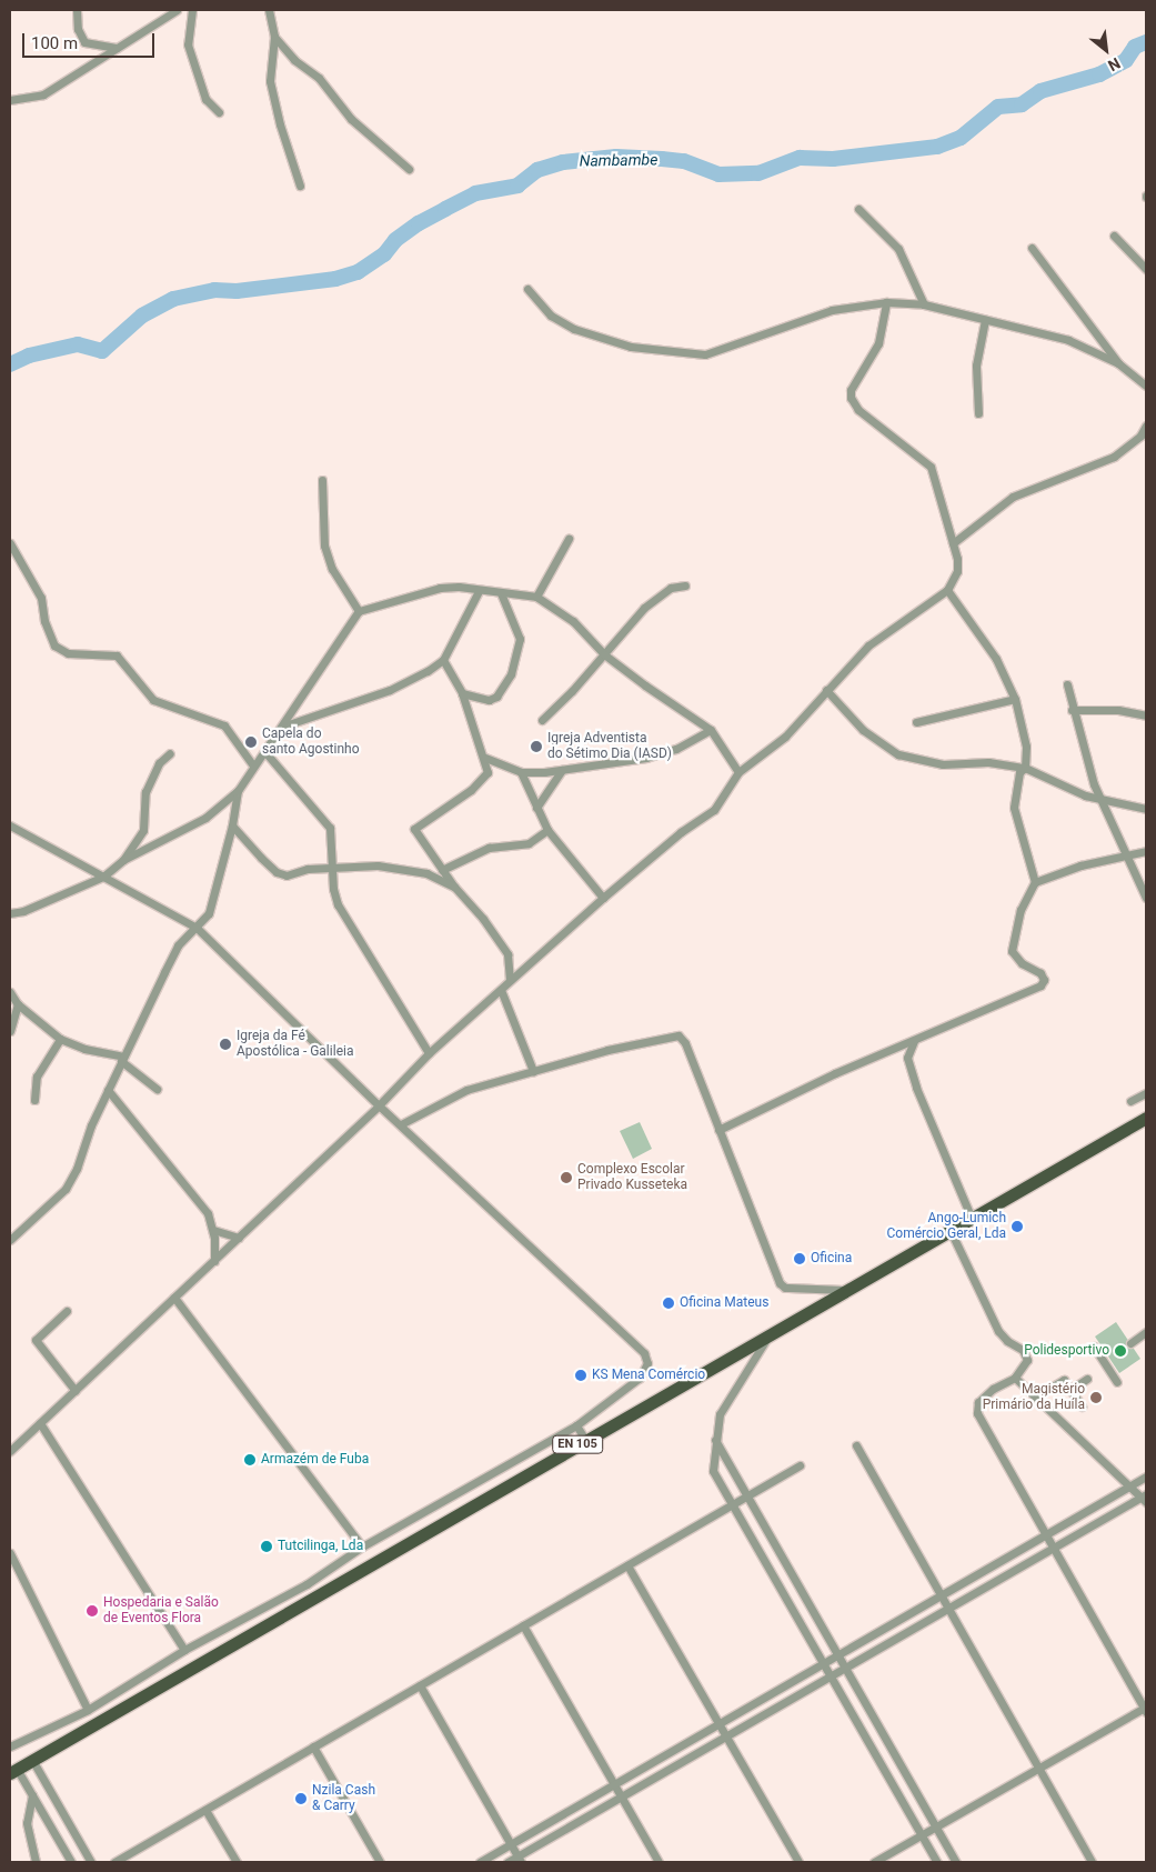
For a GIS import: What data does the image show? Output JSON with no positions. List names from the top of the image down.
{
  "streets": {
    "main road": ["EN 105"]
  },
  "water": ["Nambambe"],
  "places": [
    "Capela do santo Agostinho",
    "Igreja Adventista do Sétimo Dia (IASD)",
    "Igreja da Fé Apostólica - Galileia",
    "Complexo Escolar Privado Kusseteka",
    "Ango-Lumich Comércio Geral, Lda",
    "Oficina",
    "Oficina Mateus",
    "Polidesportivo",
    "KS Mena Comércio",
    "Magistério Primário da Huíla",
    "Armazém de Fuba",
    "Tutcilinga, Lda",
    "Hospedaria e Salão de Eventos Flora",
    "Nzila Cash & Carry"
  ],
  "scale_bar": "100 m",
  "north": "bottom right"
}
